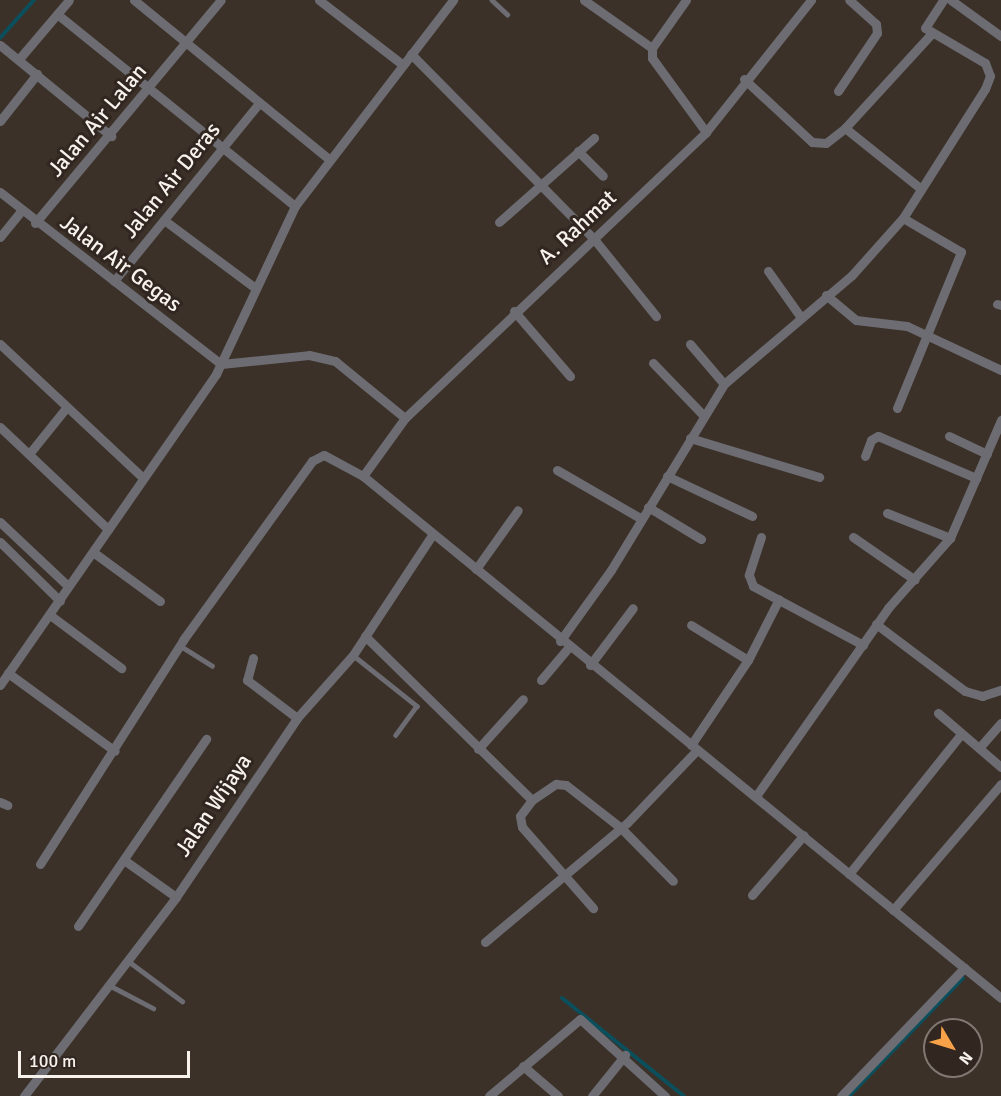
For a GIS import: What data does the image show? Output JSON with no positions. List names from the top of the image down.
{
  "streets": {
    "street": [
      "Jalan Air Lalan",
      "Jalan Air Deras",
      "A. Rahmat",
      "Jalan Air Gegas",
      "Jalan Wijaya"
    ]
  },
  "crossings": [
    ["Jalan Air Lalan", "Jalan Air Gegas"],
    ["Jalan Air Deras", "Jalan Air Gegas"]
  ],
  "scale_bar": "100 m",
  "north": "bottom right"
}
